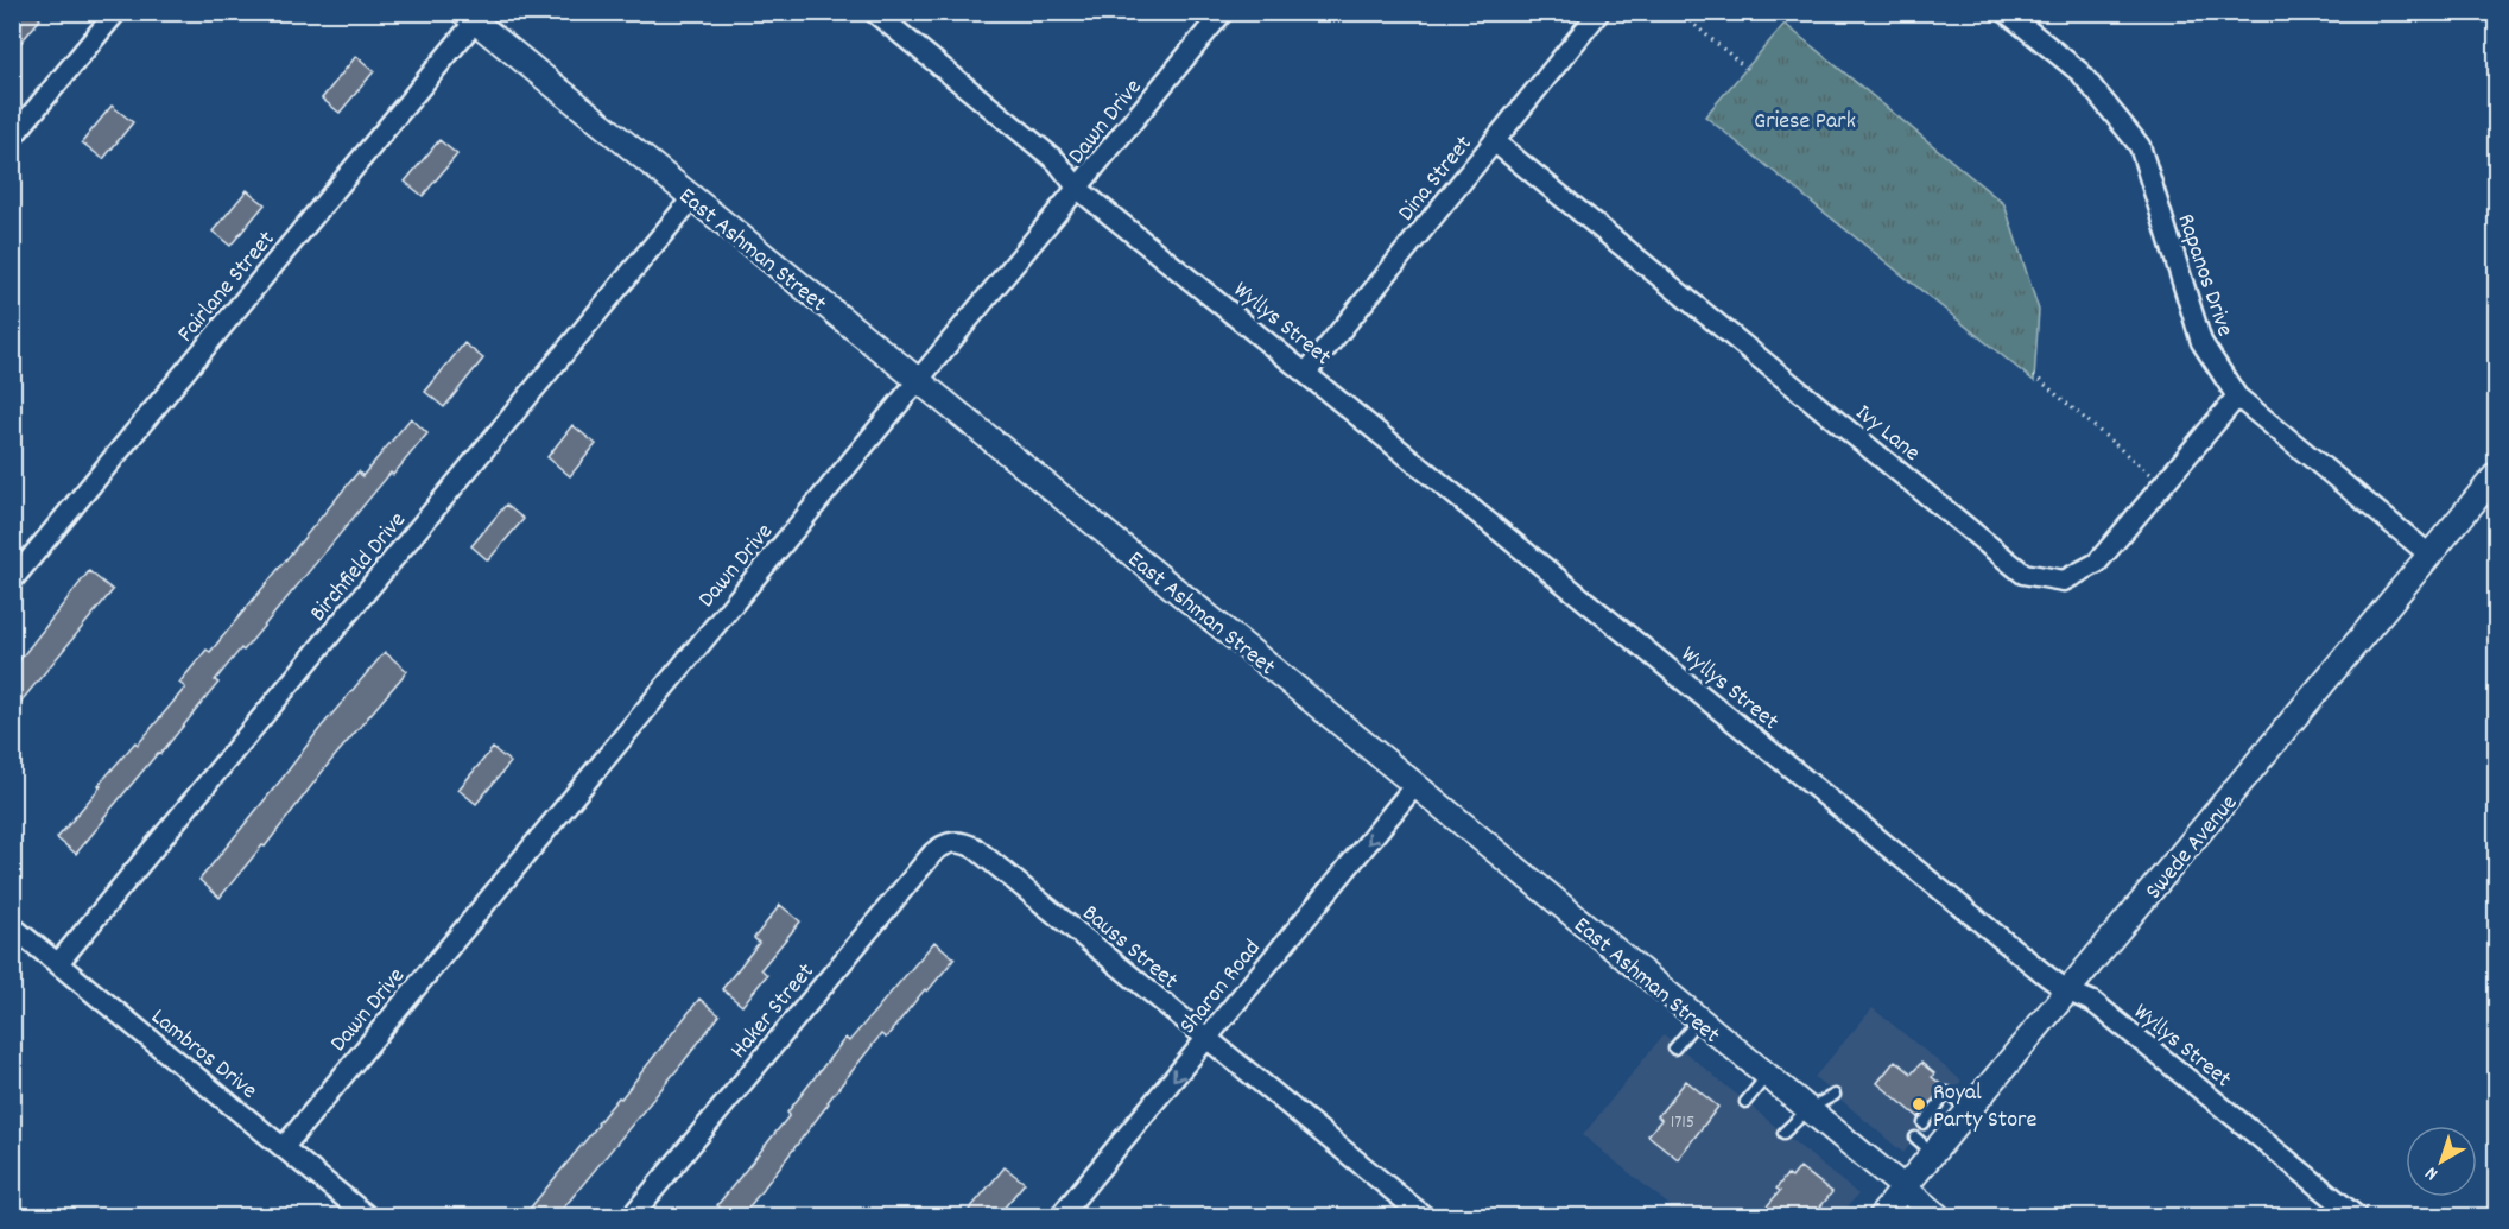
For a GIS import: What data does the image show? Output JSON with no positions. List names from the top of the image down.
{
  "streets": {
    "street": [
      "Dawn Drive",
      "Dina Street",
      "East Ashman Street",
      "Rapanos Drive",
      "Fairlane Street",
      "Wyllys Street",
      "Ivy Lane",
      "Birchfield Drive",
      "Swede Avenue",
      "Bauss Street",
      "Sharon Road",
      "Haker Street",
      "Lambros Drive"
    ]
  },
  "crossings": [
    ["Dawn Drive", "East Ashman Street"],
    ["Dawn Drive", "Wyllys Street"],
    ["Dawn Drive", "Lambros Drive"],
    ["Dina Street", "Wyllys Street"],
    ["Dina Street", "Ivy Lane"],
    ["East Ashman Street", "Fairlane Street"],
    ["East Ashman Street", "Birchfield Drive"],
    ["East Ashman Street", "Swede Avenue"],
    ["East Ashman Street", "Sharon Road"],
    ["Rapanos Drive", "Ivy Lane"],
    ["Rapanos Drive", "Swede Avenue"],
    ["Wyllys Street", "Swede Avenue"],
    ["Birchfield Drive", "Lambros Drive"],
    ["Bauss Street", "Sharon Road"],
    ["Bauss Street", "Haker Street"]
  ],
  "one_way": ["Sharon Road"],
  "parks": ["Griese Park"],
  "places": ["Royal Party Store"],
  "house_numbers": ["1715"],
  "north": "bottom left"
}
